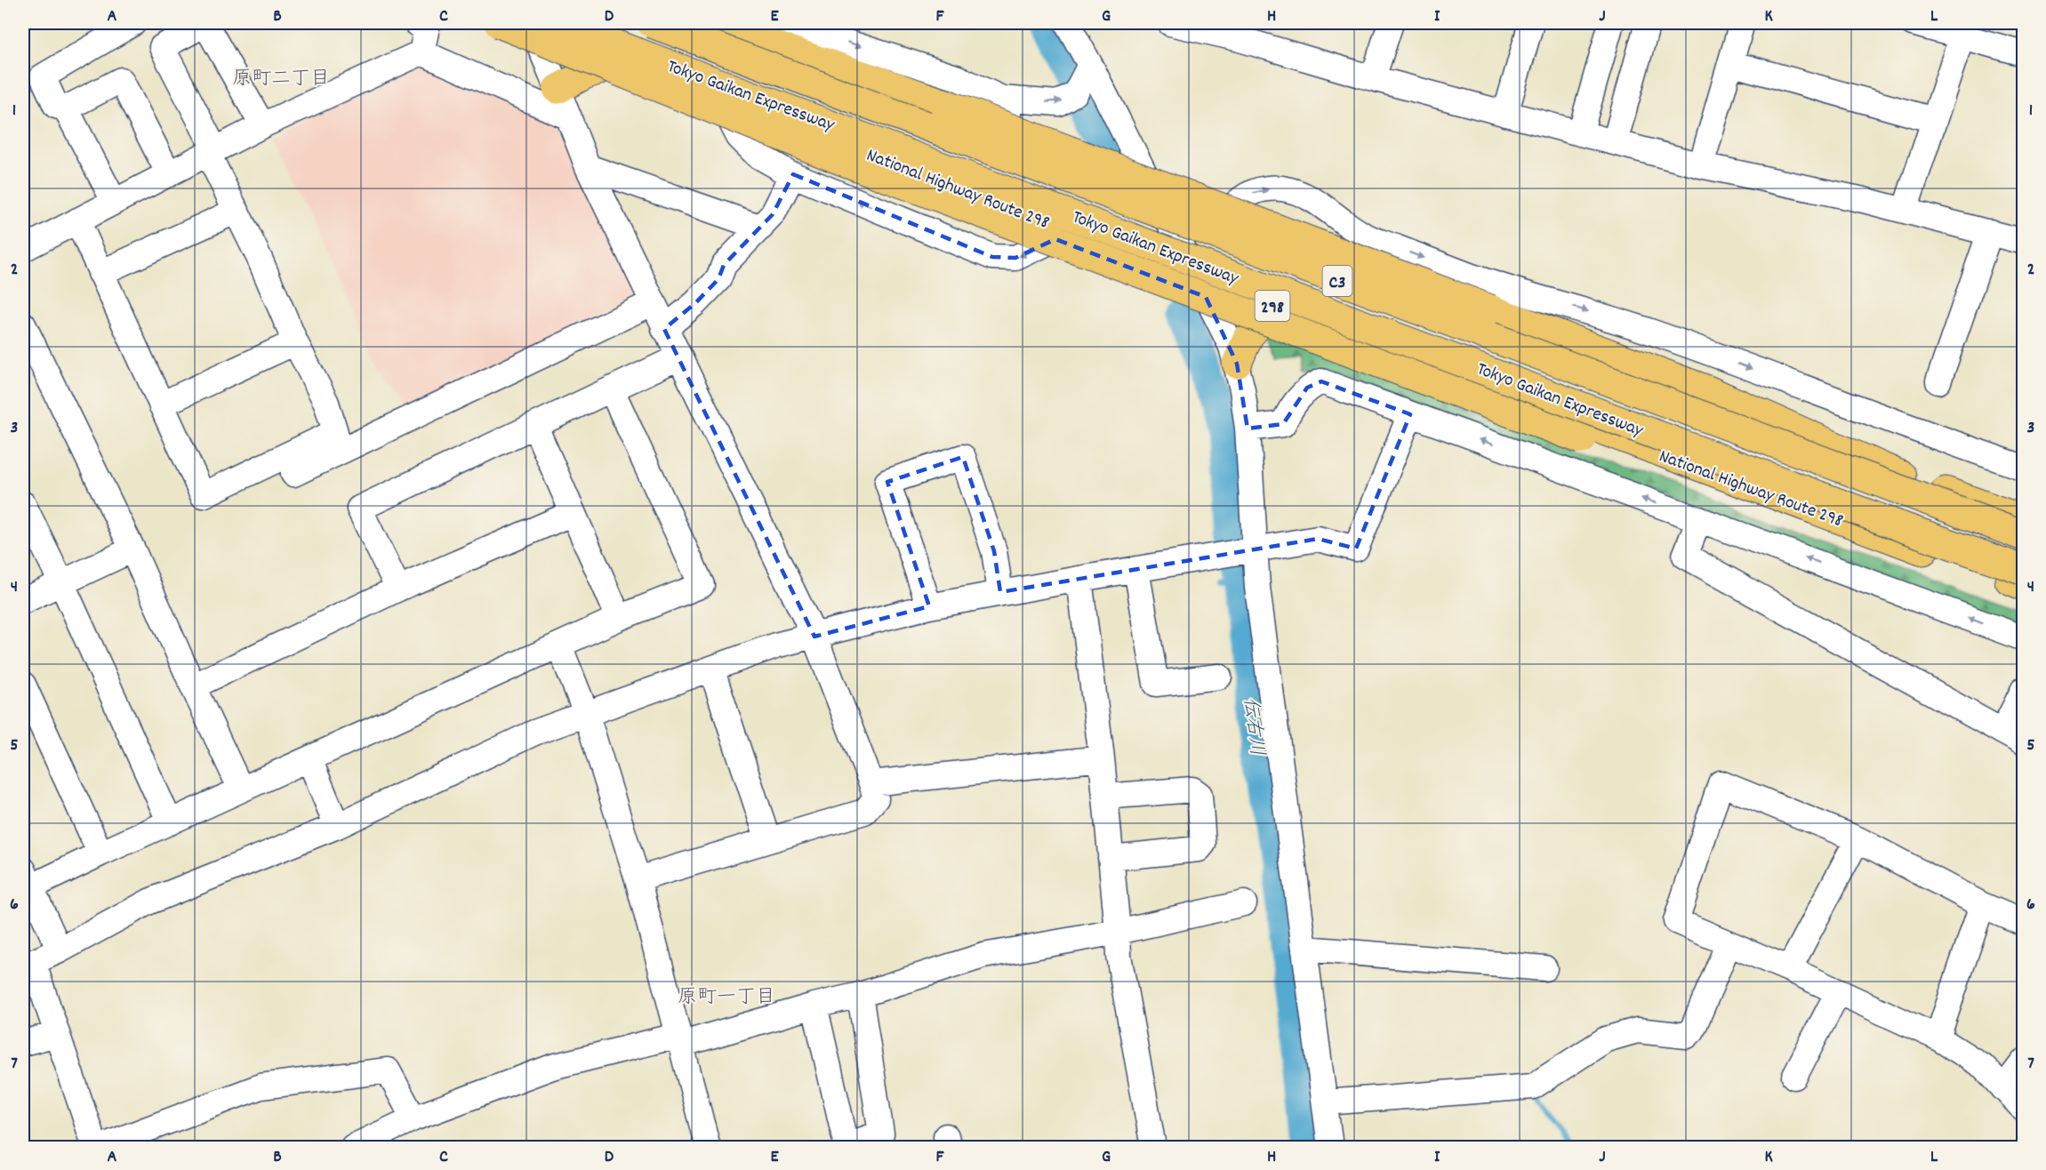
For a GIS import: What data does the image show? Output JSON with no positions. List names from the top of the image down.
{
  "streets": {
    "highway": [
      "Tokyo Gaikan Expressway",
      "National Highway Route 298",
      "C3",
      "298"
    ]
  },
  "crossings": [
    ["Tokyo Gaikan Expressway", "National Highway Route 298"]
  ],
  "districts": ["原町二丁目", "原町一丁目"],
  "water": ["伝右川"],
  "grid": {
    "columns": [
      "A",
      "B",
      "C",
      "D",
      "E",
      "F",
      "G",
      "H",
      "I",
      "J",
      "K",
      "L"
    ],
    "rows": [
      "1",
      "2",
      "3",
      "4",
      "5",
      "6",
      "7"
    ]
  }
}
